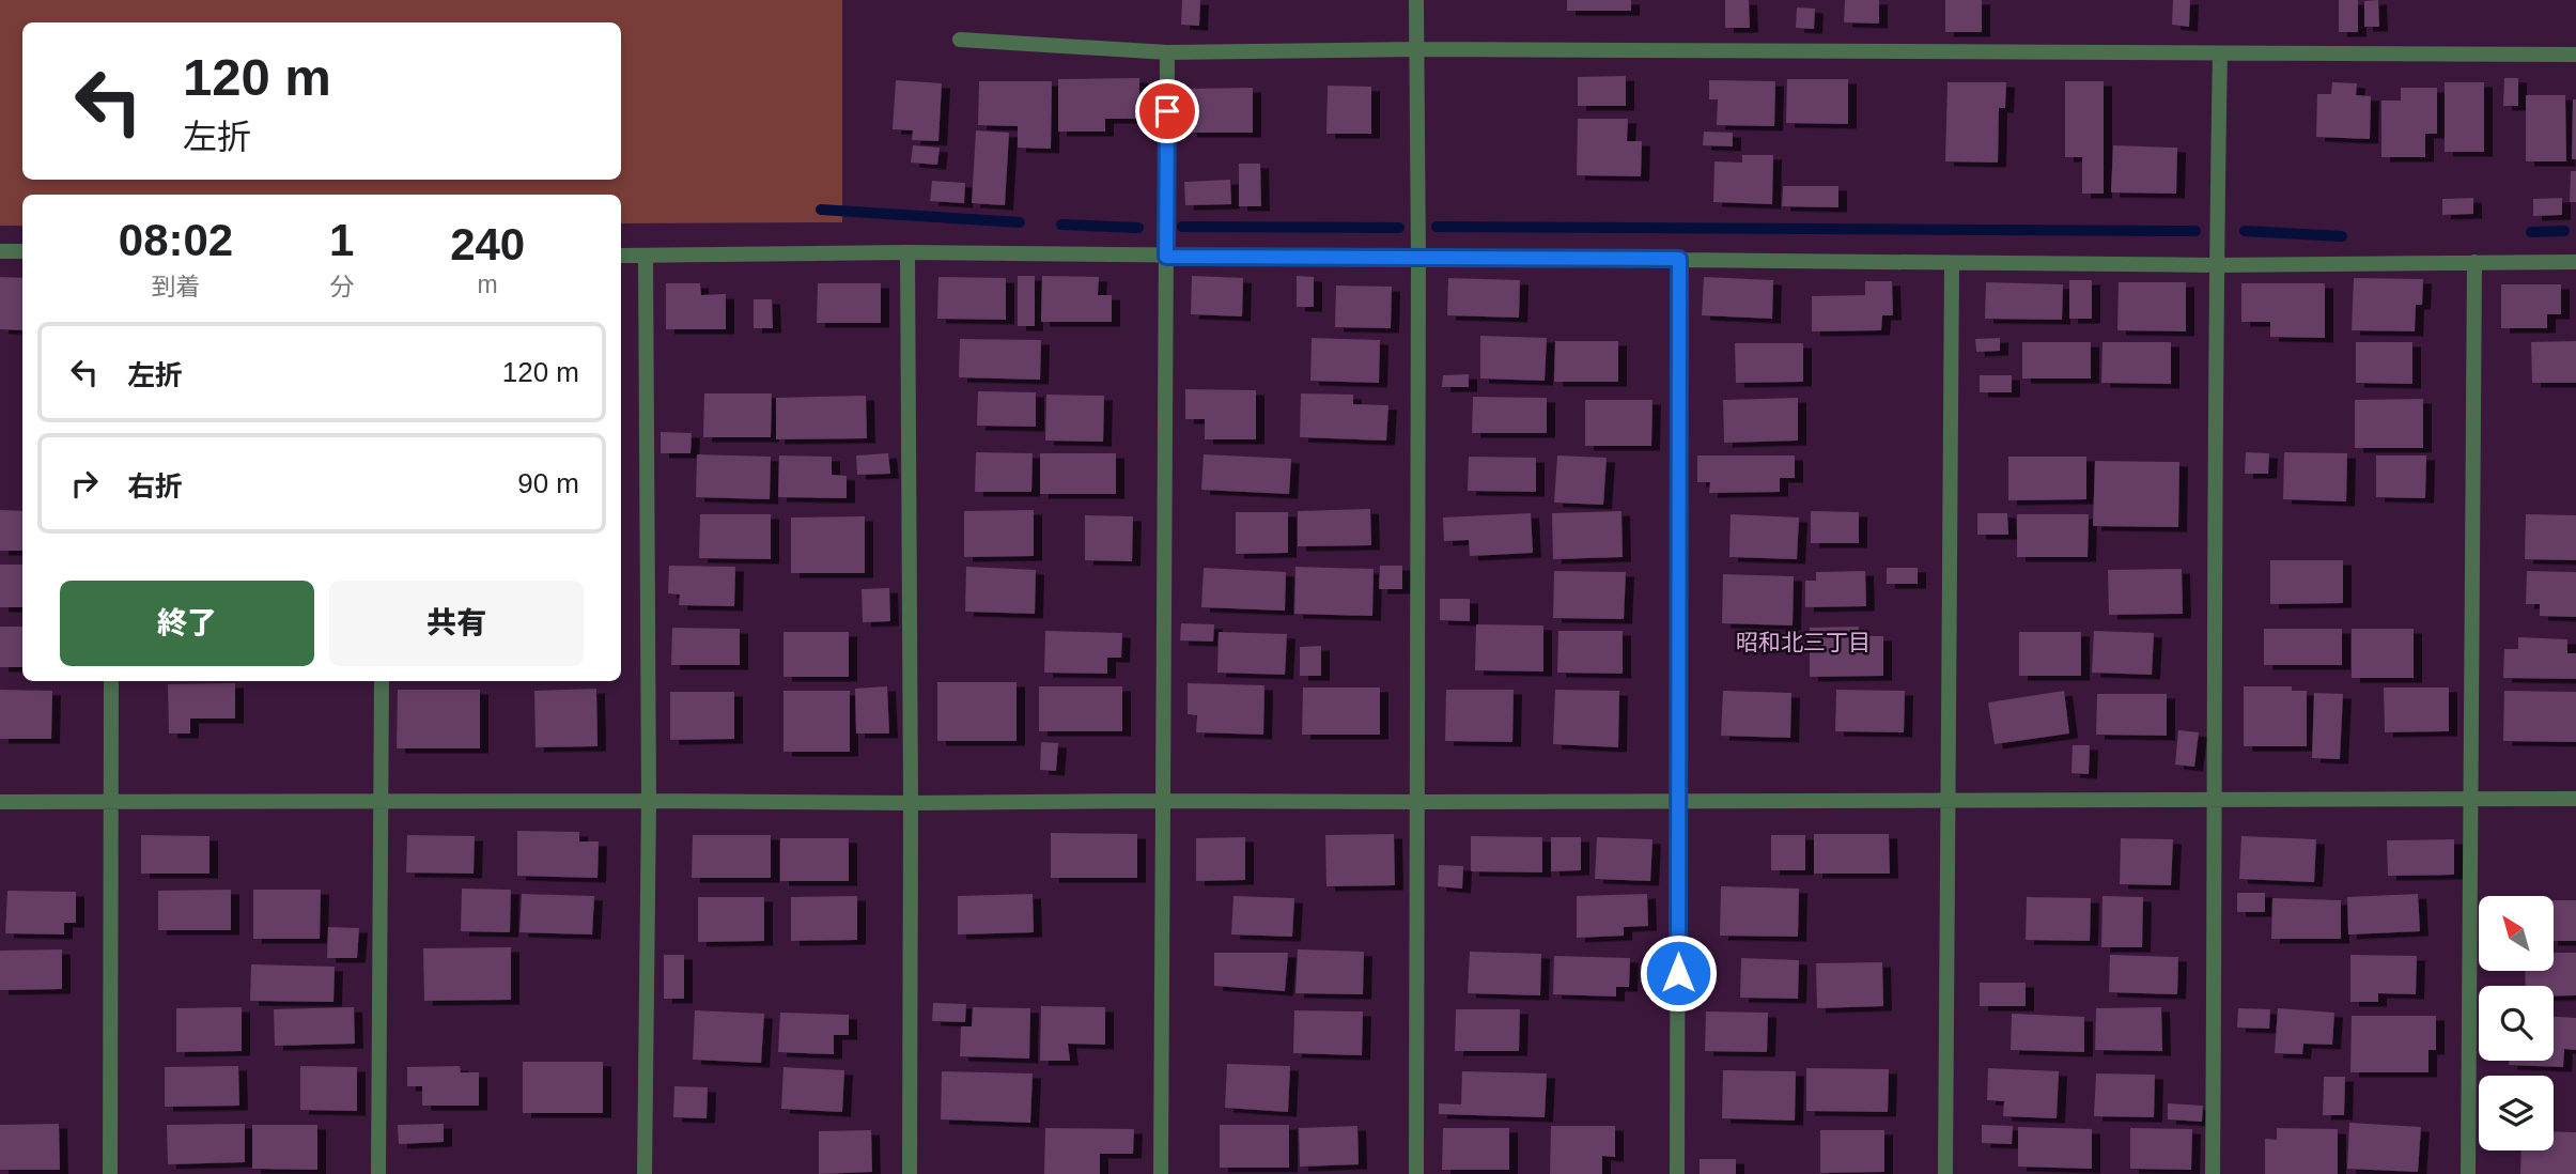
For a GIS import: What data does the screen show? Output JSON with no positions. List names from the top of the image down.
{
  "districts": ["昭和北三丁目"],
  "north": "top left",
  "page": {
    "turn": ["120 m", "左折"],
    "eta": [
      "08:02",
      "到着",
      "1",
      "分",
      "240",
      "m"
    ],
    "list": [
      {
        "name": "左折",
        "value": "120 m"
      },
      {
        "name": "右折",
        "value": "90 m"
      }
    ],
    "buttons": ["終了", "共有"]
  }
}
